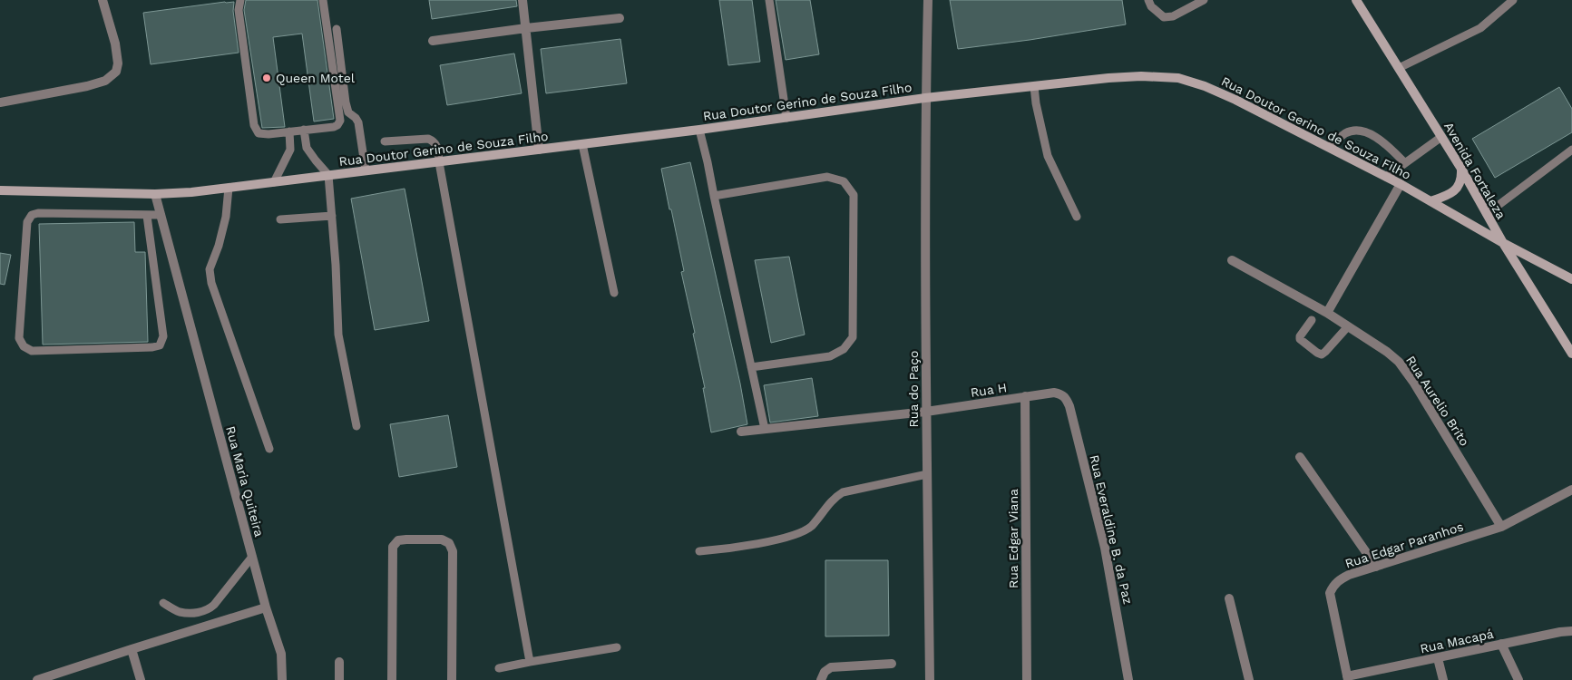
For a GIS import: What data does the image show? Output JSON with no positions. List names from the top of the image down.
{
  "streets": {
    "main road": ["Rua Doutor Gerino de Souza Filho", "Avenida Fortaleza"],
    "street": [
      "Rua do Paço",
      "Rua H",
      "Rua Aurelio Brito",
      "Rua Maria Quiteira",
      "Rua Everaldine B. da Paz",
      "Rua Edgar Viana",
      "Rua Edgar Paranhos",
      "Rua Macapá"
    ]
  },
  "crossings": [
    ["Rua Doutor Gerino de Souza Filho", "Avenida Fortaleza"],
    ["Rua Doutor Gerino de Souza Filho", "Rua do Paço"],
    ["Rua Doutor Gerino de Souza Filho", "Rua Maria Quiteira"],
    ["Rua do Paço", "Rua H"],
    ["Rua H", "Rua Everaldine B. da Paz"],
    ["Rua H", "Rua Edgar Viana"],
    ["Rua Aurelio Brito", "Rua Edgar Paranhos"],
    ["Rua Edgar Paranhos", "Rua Macapá"]
  ],
  "places": ["Queen Motel"]
}
